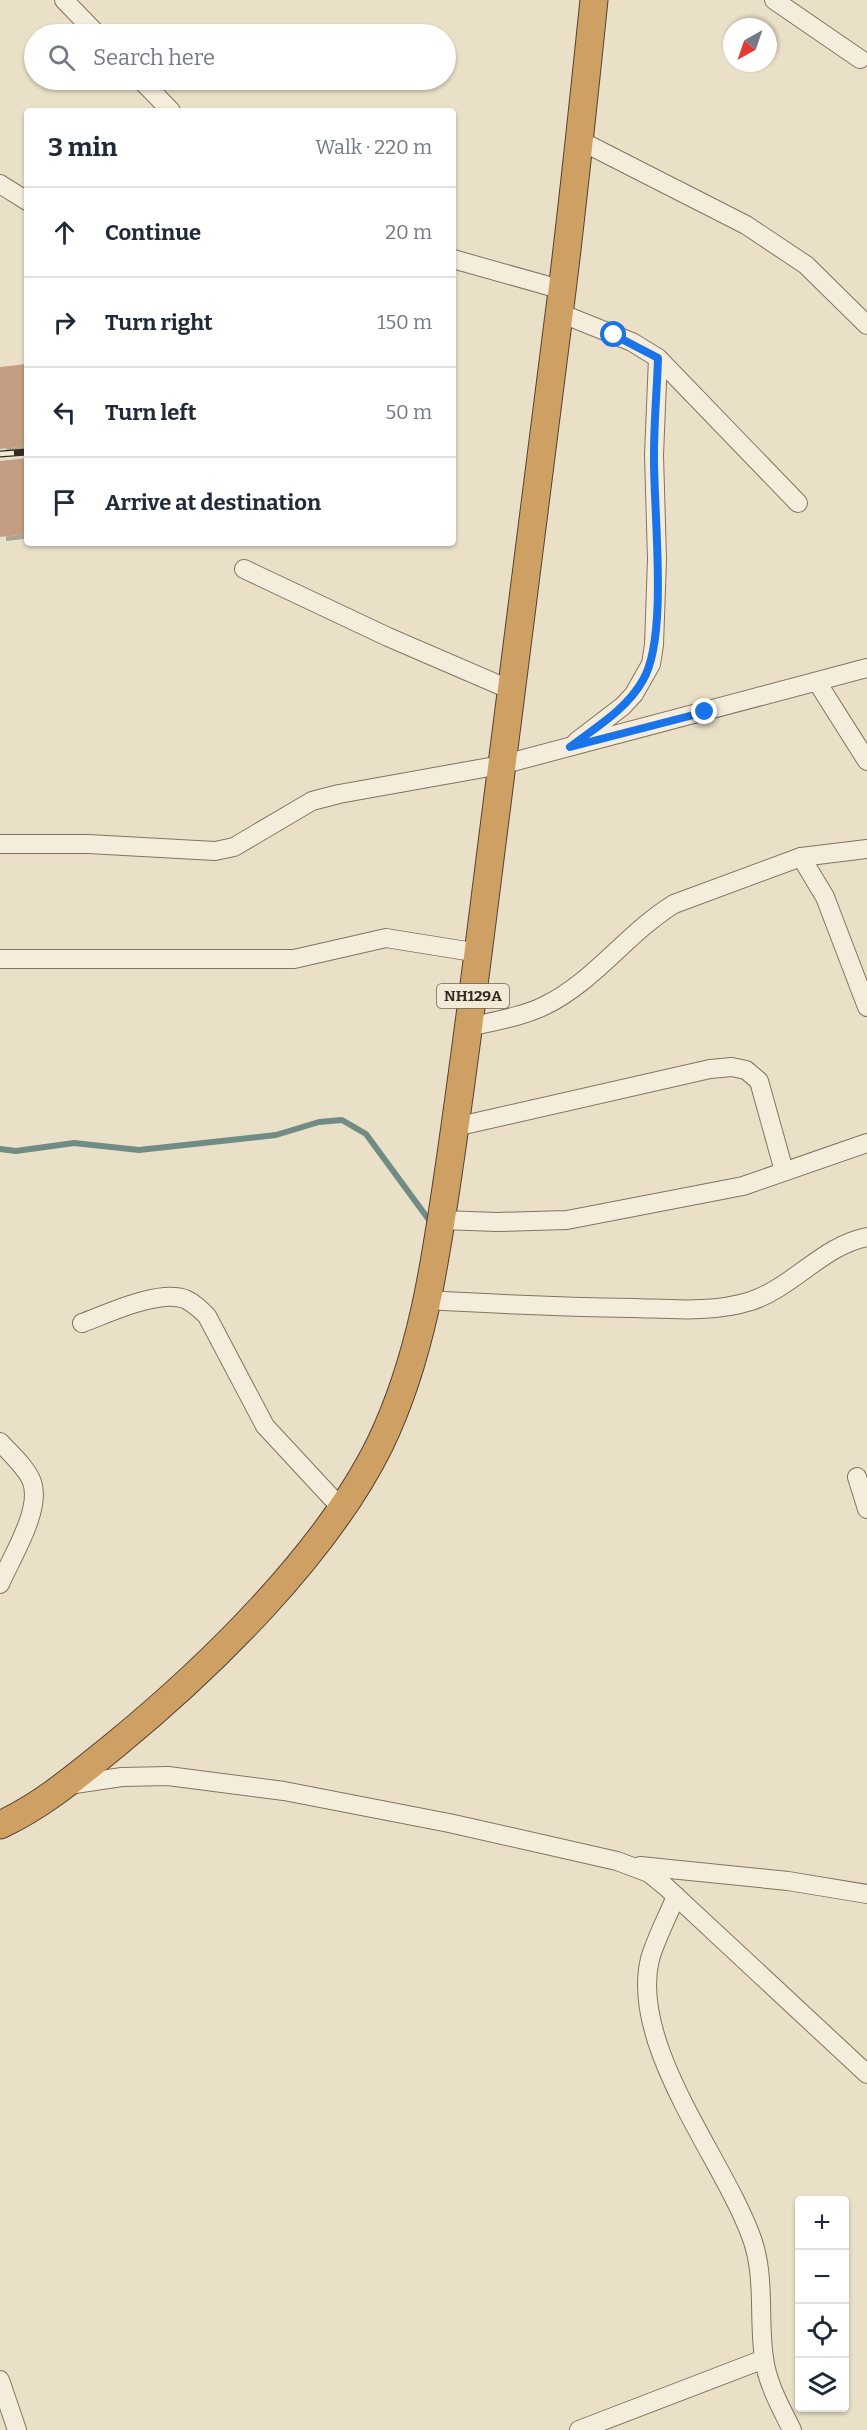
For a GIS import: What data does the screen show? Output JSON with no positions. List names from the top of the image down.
{
  "streets": {
    "highway": ["NH129A"]
  },
  "north": "bottom left",
  "page": {
    "search": "Search here",
    "heading": ["3 min", "Walk · 220 m"],
    "list": [
      ["Continue", "20 m"],
      ["Turn right", "150 m"],
      ["Turn left", "50 m"],
      "Arrive at destination"
    ],
    "map_buttons": ["+", "−"]
  }
}
